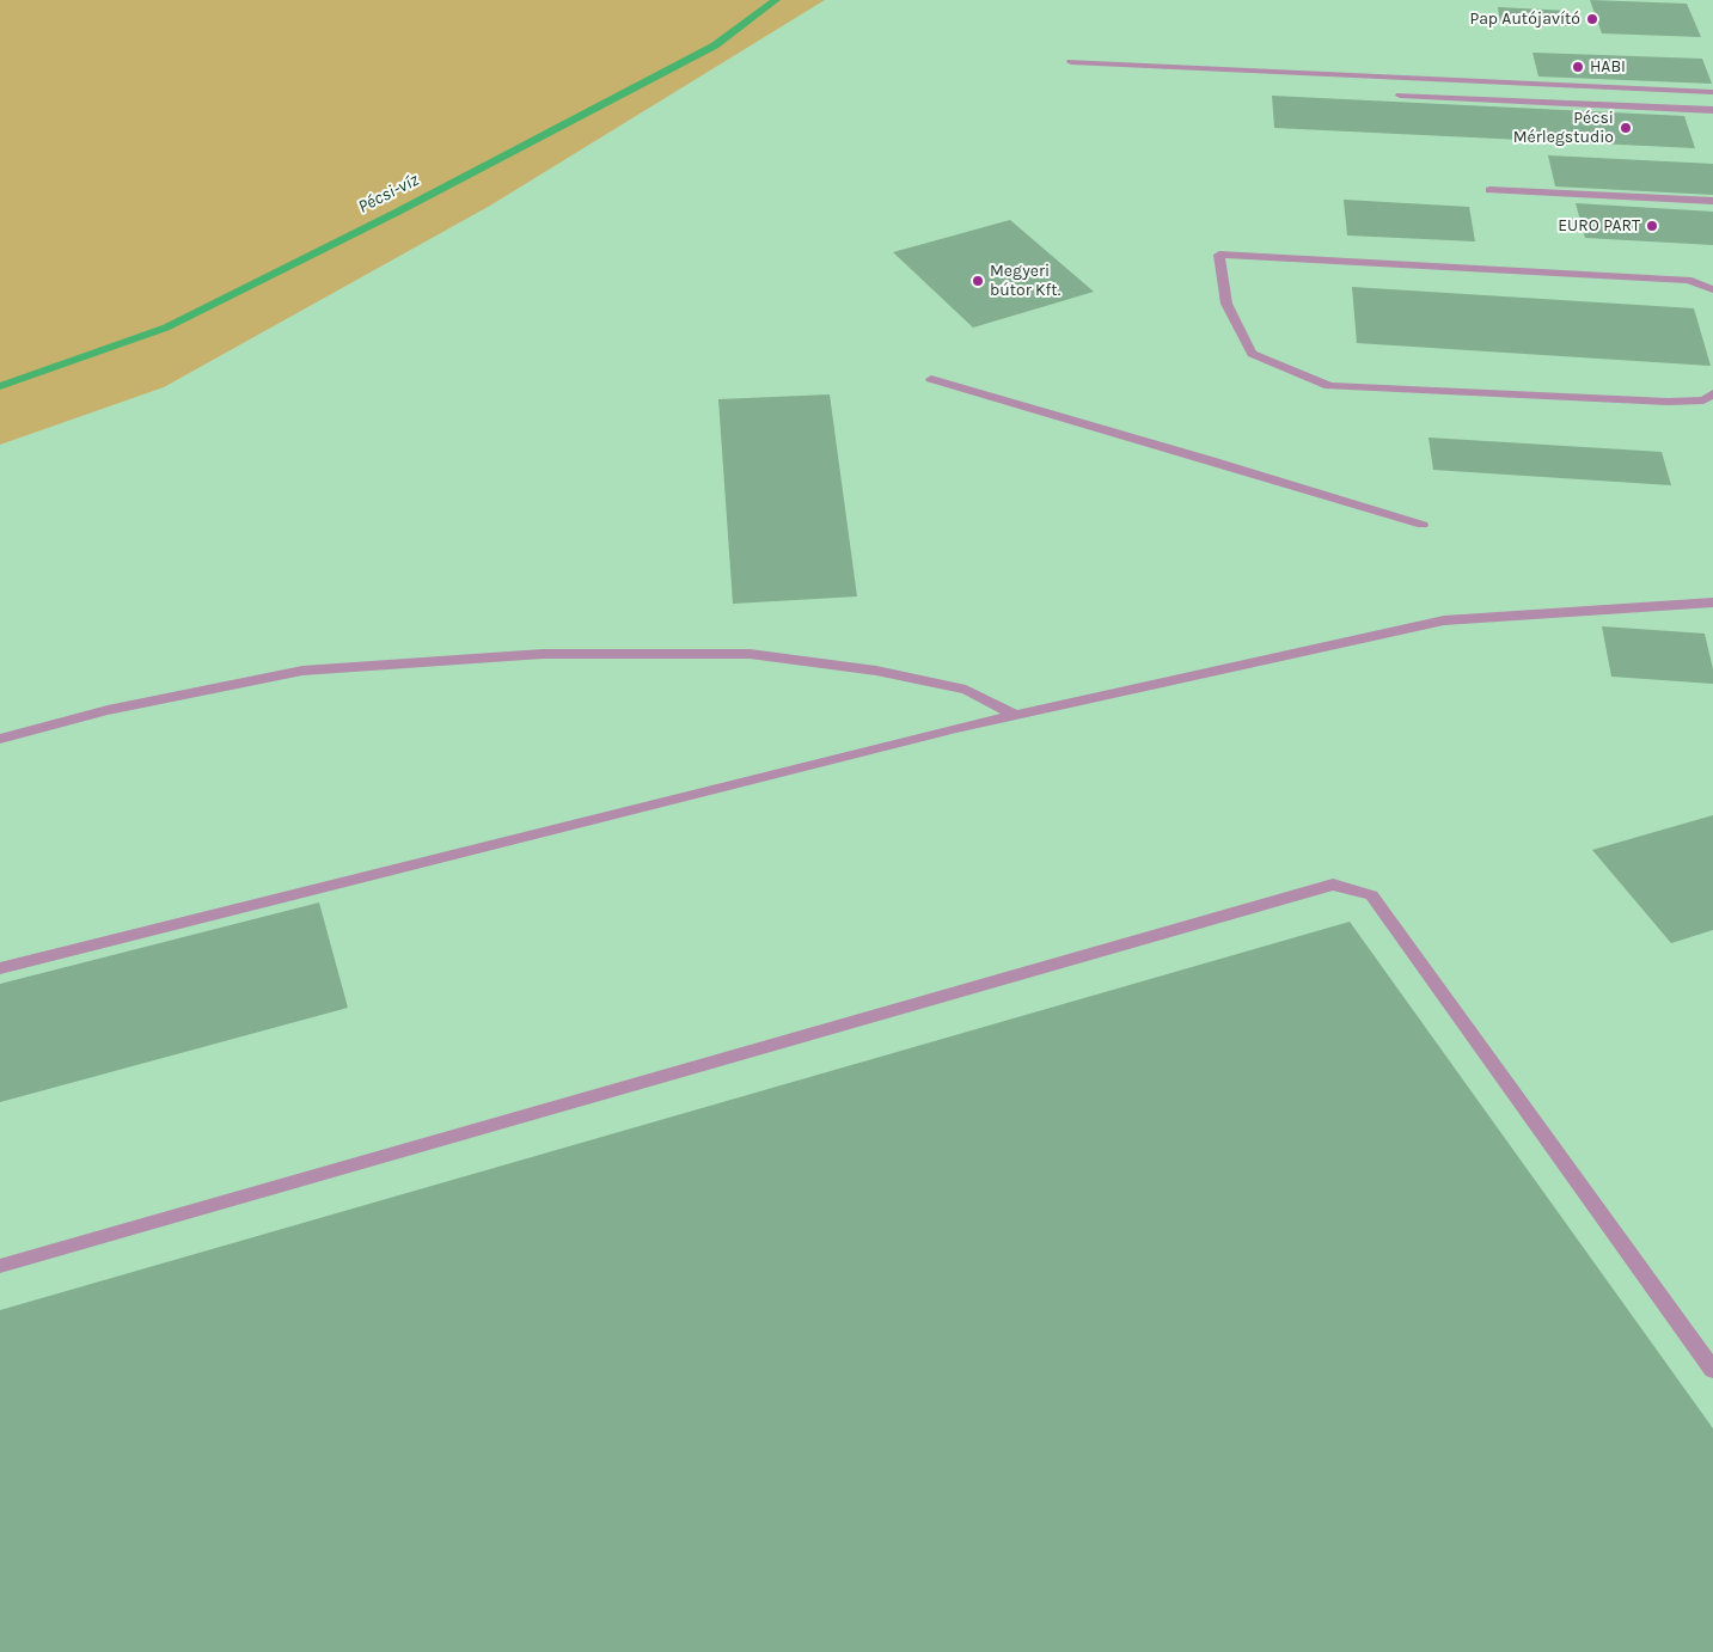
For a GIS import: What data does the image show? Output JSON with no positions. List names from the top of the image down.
{
  "water": ["Pécsi-víz"],
  "places": [
    "Pap Autójavító",
    "HABI",
    "Pécsi Mérlegstudio",
    "EURO PART",
    "Megyeri bútor Kft."
  ]
}
